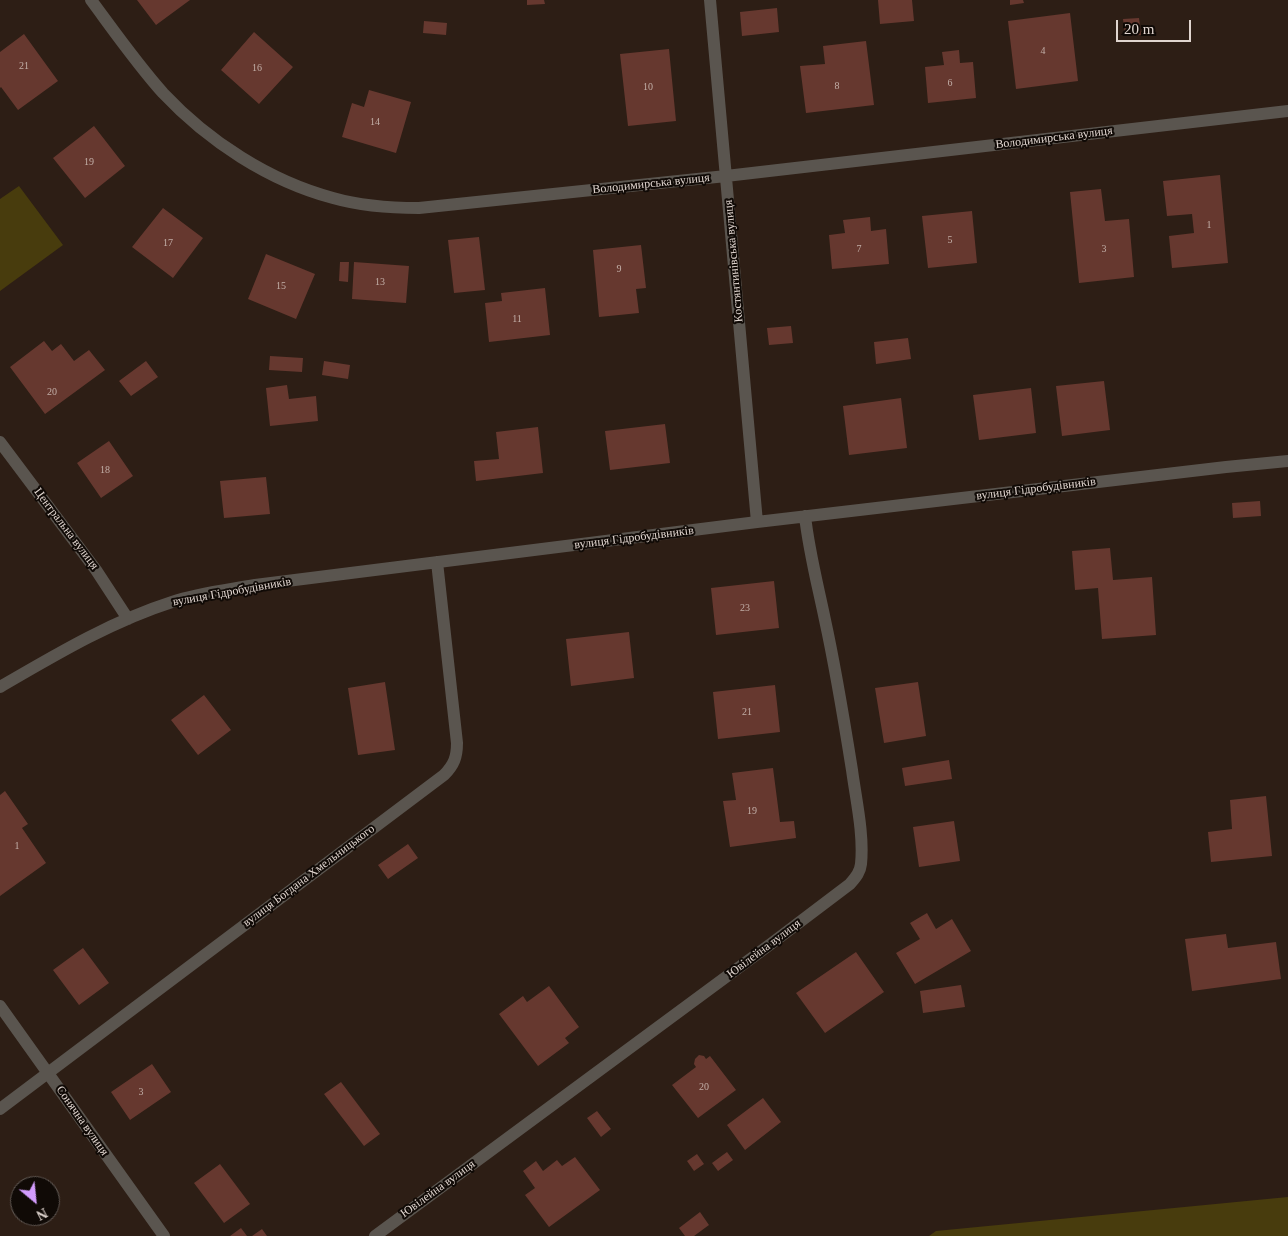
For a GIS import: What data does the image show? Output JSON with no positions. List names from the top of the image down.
{
  "streets": {
    "street": [
      "Володимирська вулиця",
      "Костянтинівська вулиця",
      "вулиця Гідробудівників",
      "Центральна вулиця",
      "вулиця Богдана Хмельницького",
      "Ювілейна вулиця",
      "Сонячна вулиця"
    ]
  },
  "crossings": [
    ["Володимирська вулиця", "Костянтинівська вулиця"],
    ["Костянтинівська вулиця", "вулиця Гідробудівників"],
    ["вулиця Гідробудівників", "Центральна вулиця"],
    ["вулиця Гідробудівників", "вулиця Богдана Хмельницького"],
    ["вулиця Гідробудівників", "Ювілейна вулиця"],
    ["вулиця Богдана Хмельницького", "Сонячна вулиця"]
  ],
  "house_numbers": [
    "4",
    "21",
    "16",
    "6",
    "8",
    "10",
    "14",
    "19",
    "1",
    "5",
    "17",
    "7",
    "3",
    "9",
    "13",
    "15",
    "11",
    "20",
    "18",
    "23",
    "21",
    "19",
    "1",
    "20",
    "3"
  ],
  "scale_bar": "20 m",
  "north": "bottom right"
}
